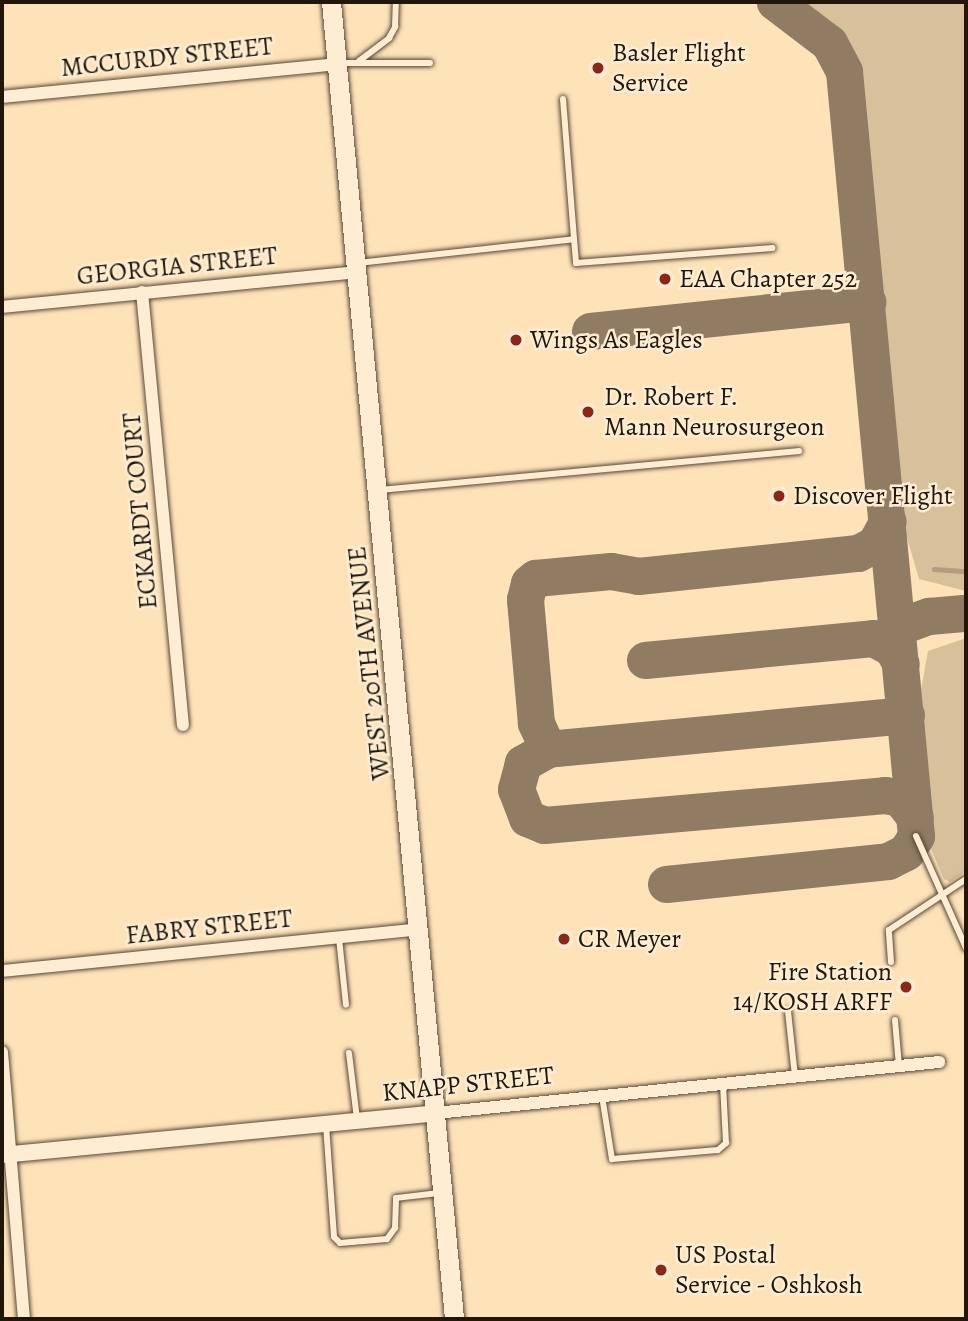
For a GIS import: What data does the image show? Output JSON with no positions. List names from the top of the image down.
{
  "streets": {
    "main road": ["WEST 20TH AVENUE"],
    "street": [
      "MCCURDY STREET",
      "GEORGIA STREET",
      "ECKARDT COURT",
      "FABRY STREET",
      "KNAPP STREET"
    ]
  },
  "crossings": [
    ["MCCURDY STREET", "WEST 20TH AVENUE"],
    ["GEORGIA STREET", "ECKARDT COURT"],
    ["GEORGIA STREET", "WEST 20TH AVENUE"],
    ["WEST 20TH AVENUE", "FABRY STREET"],
    ["WEST 20TH AVENUE", "KNAPP STREET"]
  ],
  "places": [
    "Basler Flight Service",
    "EAA Chapter 252",
    "Wings As Eagles",
    "Dr. Robert F. Mann Neurosurgeon",
    "Discover Flight",
    "CR Meyer",
    "Fire Station 14/KOSH ARFF",
    "US Postal Service - Oshkosh"
  ]
}
